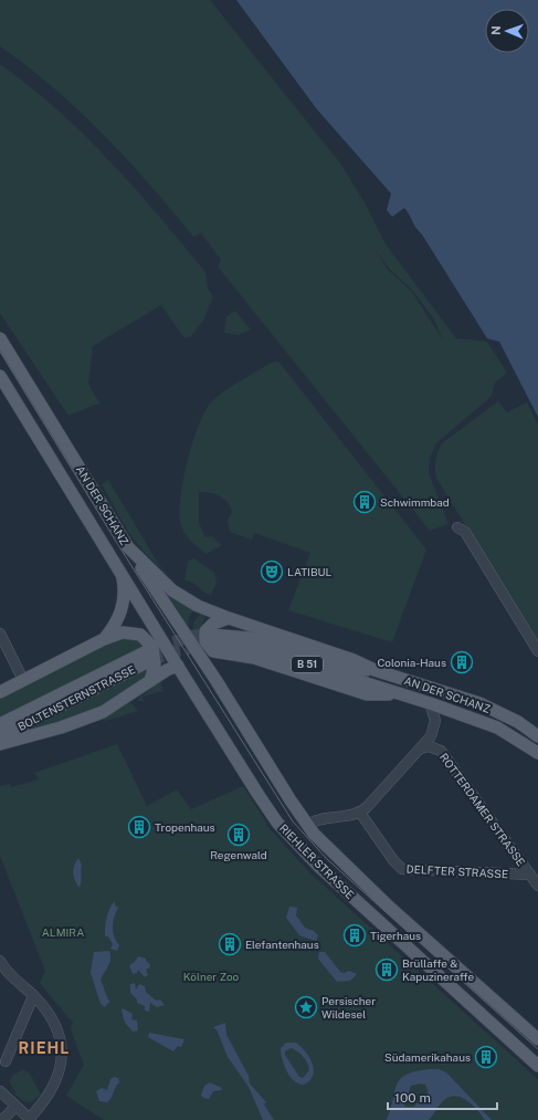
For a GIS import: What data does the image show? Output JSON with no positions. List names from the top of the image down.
{
  "streets": {
    "main road": [
      "AN DER SCHANZ",
      "B 51",
      "BOLTENSTERNSTRASSE",
      "RIEHLER STRASSE"
    ],
    "street": ["ROTTERDAMER STRASSE", "DELFTER STRASSE"]
  },
  "crossings": [
    ["AN DER SCHANZ", "RIEHLER STRASSE"],
    ["BOLTENSTERNSTRASSE", "RIEHLER STRASSE"],
    ["ROTTERDAMER STRASSE", "DELFTER STRASSE"]
  ],
  "districts": ["RIEHL"],
  "parks": ["ALMIRA", "Kölner Zoo"],
  "places": {
    "building": [
      "Schwimmbad",
      "Colonia-Haus",
      "Tropenhaus",
      "Regenwald",
      "Tigerhaus",
      "Elefantenhaus",
      "Brüllaffe & Kapuzineraffe",
      "Südamerikahaus"
    ],
    "theatre": ["LATIBUL"],
    "place": ["Persischer Wildesel"]
  },
  "scale_bar": "100 m",
  "north": "left"
}
